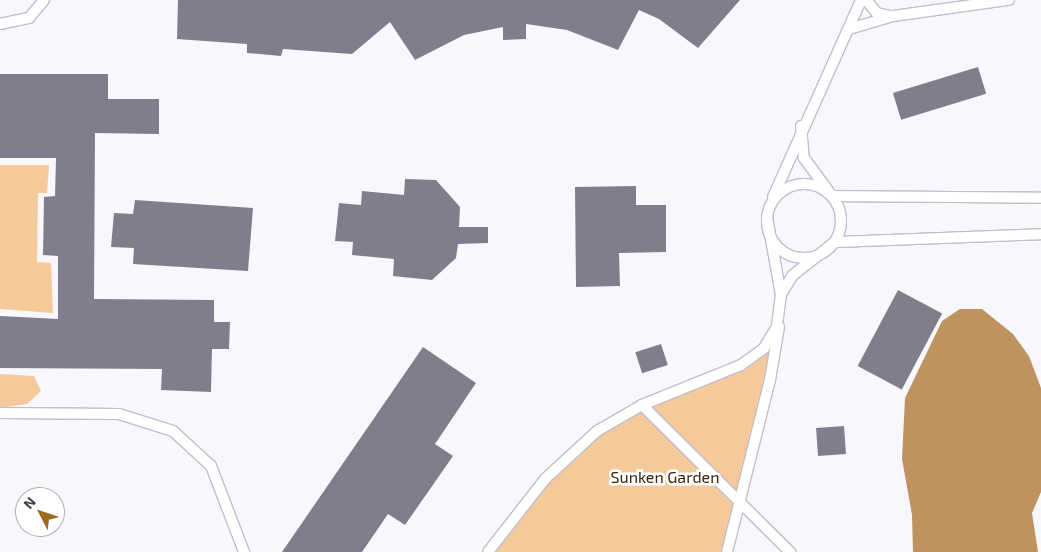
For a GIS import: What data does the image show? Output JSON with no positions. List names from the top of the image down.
{
  "parks": ["Sunken Garden"],
  "north": "top left"
}
